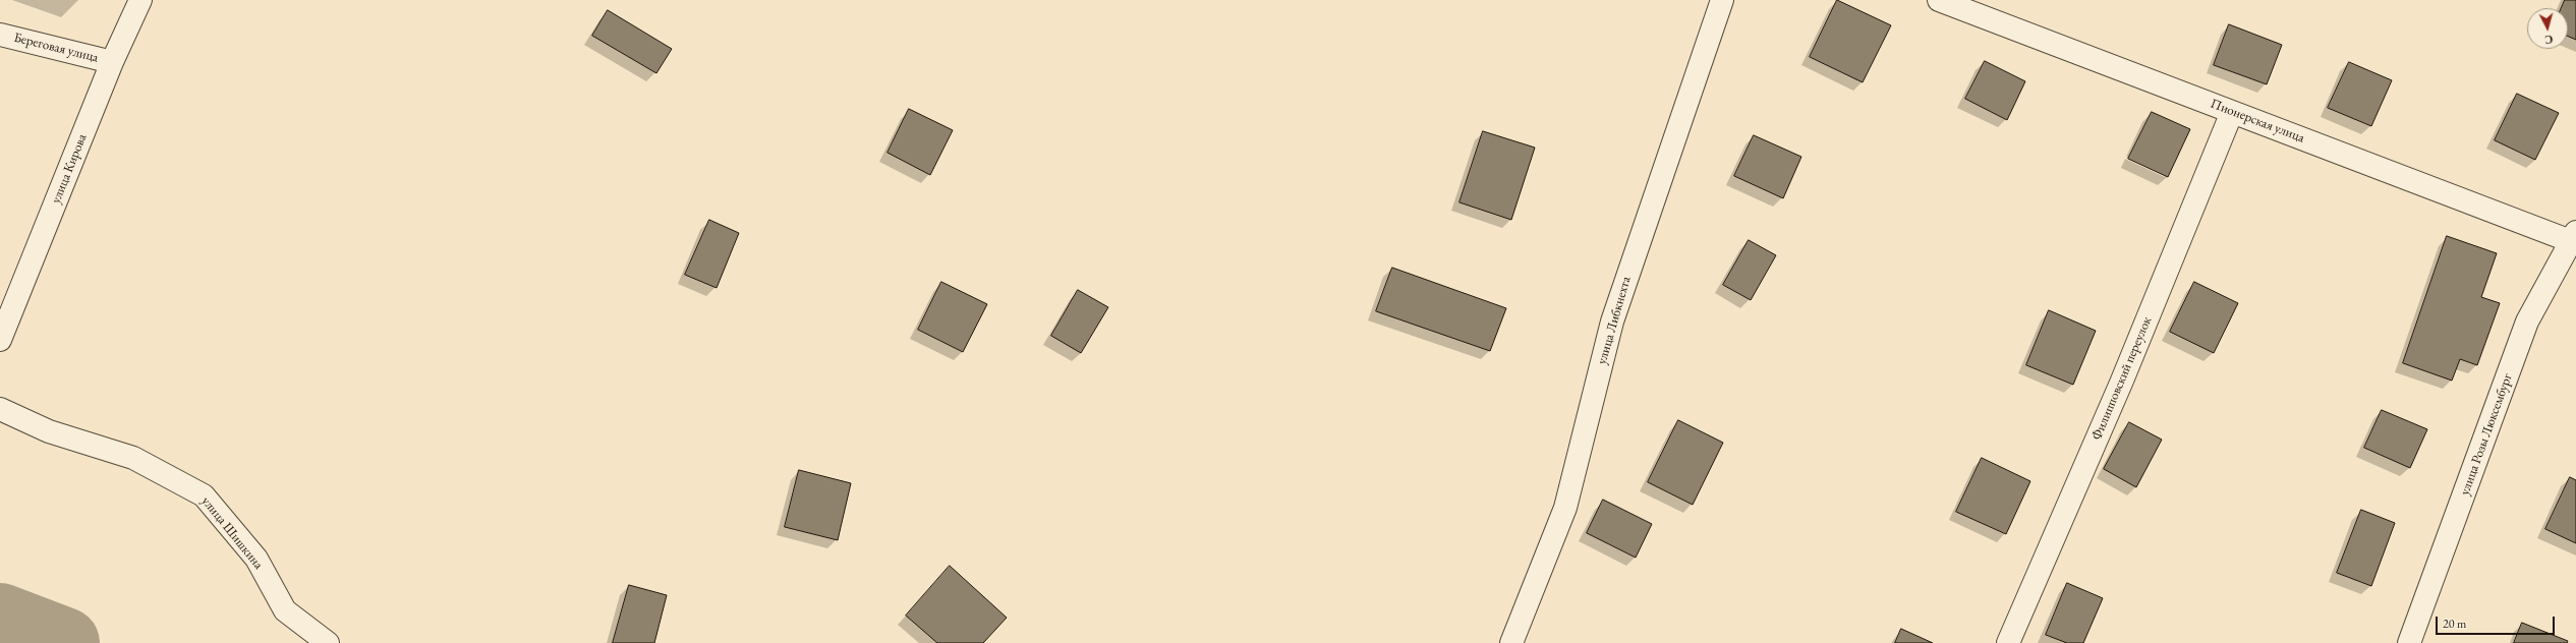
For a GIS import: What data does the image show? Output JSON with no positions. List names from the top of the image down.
{
  "streets": {
    "street": [
      "Береговая улица",
      "Пионерская улица",
      "улица Кирова",
      "улица Либкнехта",
      "Филипповский переулок",
      "улица Розы Люксембург",
      "улица Шишкина"
    ]
  },
  "crossings": [
    ["Береговая улица", "улица Кирова"],
    ["Пионерская улица", "Филипповский переулок"],
    ["Пионерская улица", "улица Розы Люксембург"]
  ],
  "scale_bar": "20 m",
  "north": "bottom"
}
